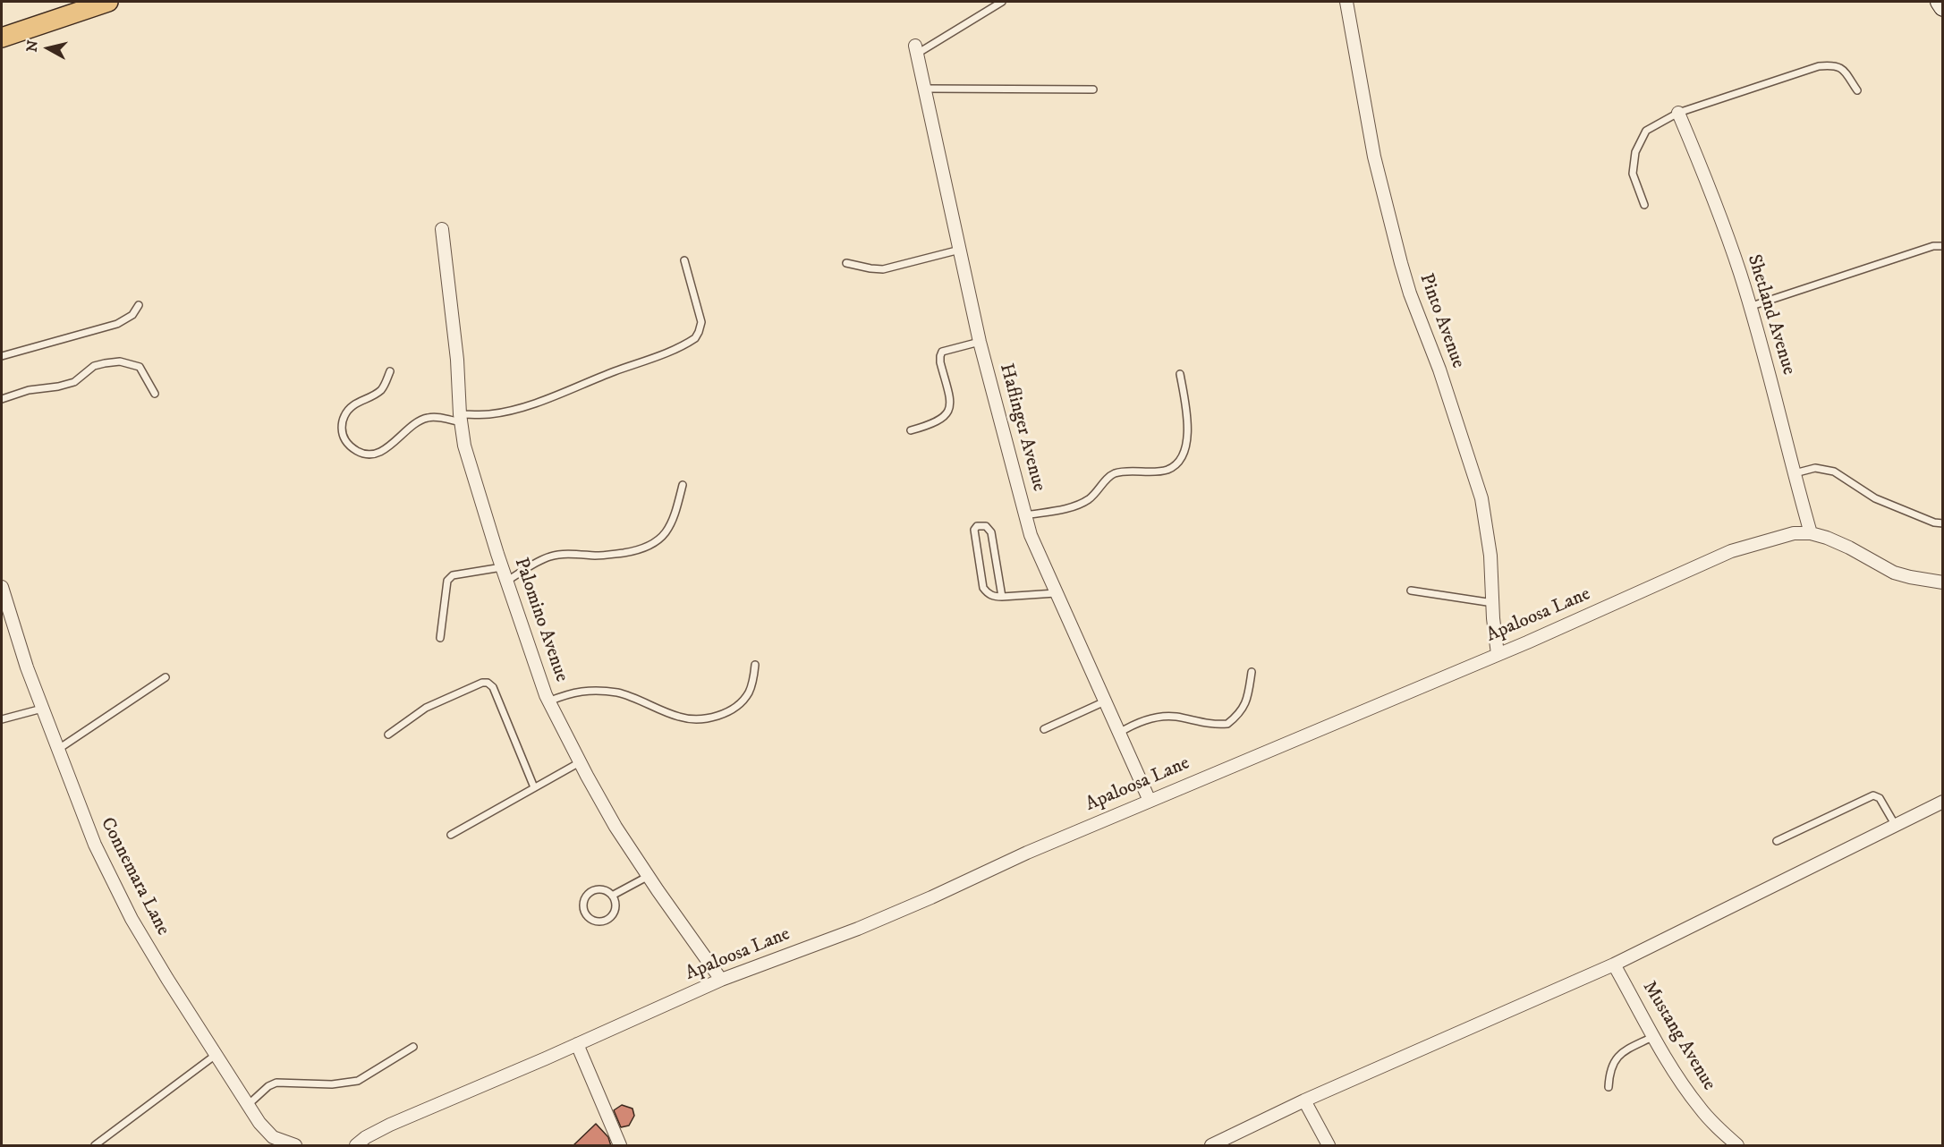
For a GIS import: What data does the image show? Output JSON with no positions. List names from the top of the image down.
{
  "streets": {
    "street": [
      "Shetland Avenue",
      "Pinto Avenue",
      "Haflinger Avenue",
      "Apaloosa Lane",
      "Palomino Avenue",
      "Connemara Lane",
      "Mustang Avenue"
    ]
  },
  "crossings": [
    ["Shetland Avenue", "Apaloosa Lane"],
    ["Pinto Avenue", "Apaloosa Lane"],
    ["Haflinger Avenue", "Apaloosa Lane"],
    ["Apaloosa Lane", "Palomino Avenue"]
  ],
  "north": "left"
}
